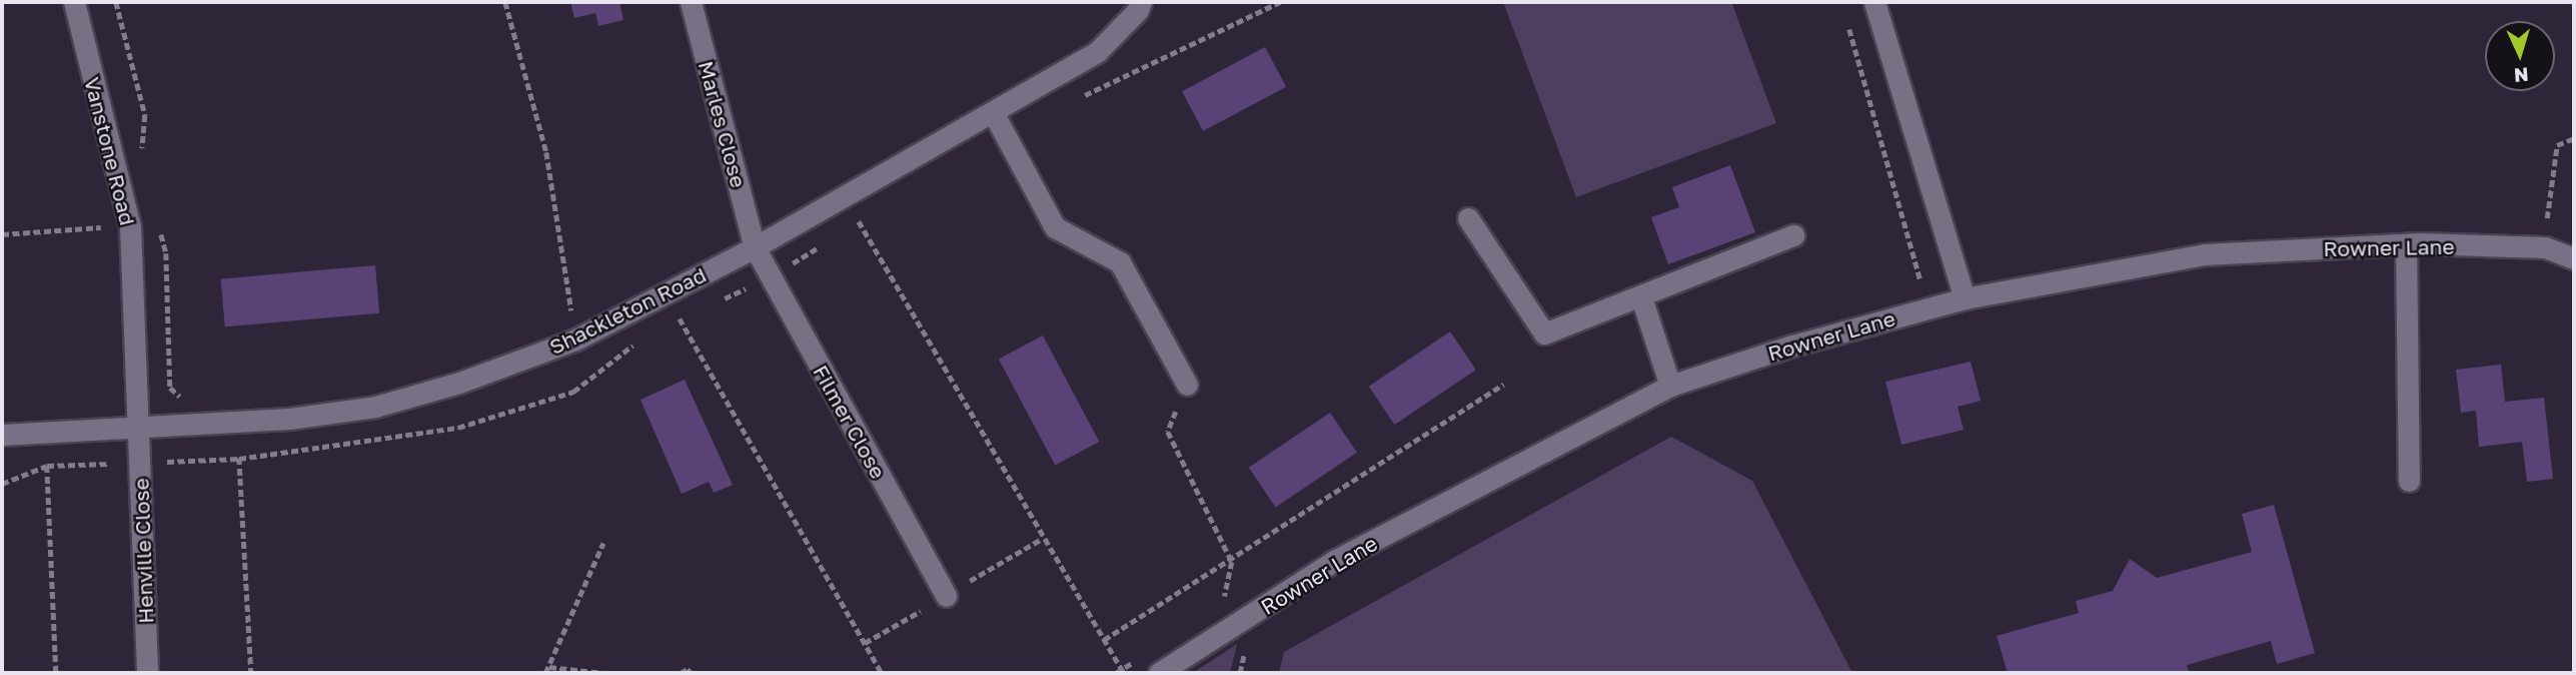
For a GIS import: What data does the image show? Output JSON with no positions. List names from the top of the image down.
{
  "streets": {
    "street": [
      "Marles Close",
      "Vanstone Road",
      "Rowner Lane",
      "Shackleton Road",
      "Filmer Close",
      "Henville Close"
    ]
  },
  "crossings": [
    ["Marles Close", "Shackleton Road"],
    ["Marles Close", "Filmer Close"],
    ["Vanstone Road", "Shackleton Road"],
    ["Vanstone Road", "Henville Close"],
    ["Shackleton Road", "Filmer Close"],
    ["Shackleton Road", "Henville Close"]
  ],
  "north": "bottom"
}
